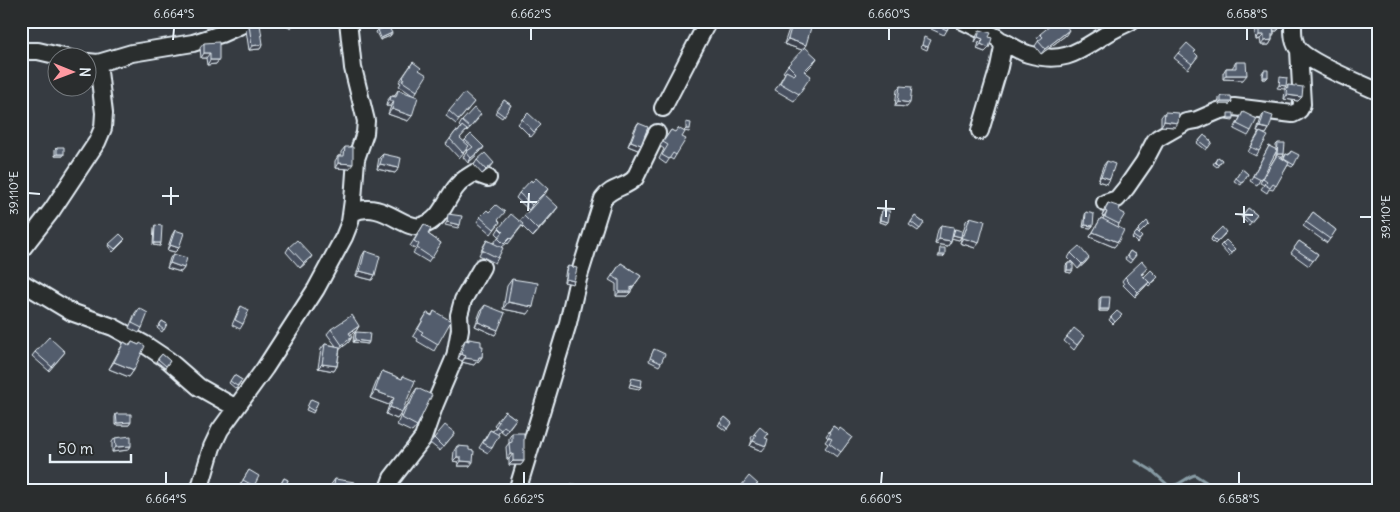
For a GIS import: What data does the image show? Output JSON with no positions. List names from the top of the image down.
{
  "scale_bar": "50 m",
  "north": "right",
  "coordinates": [
    "6.664°S",
    "6.662°S",
    "6.660°S",
    "6.658°S",
    "39.110°E"
  ]
}
